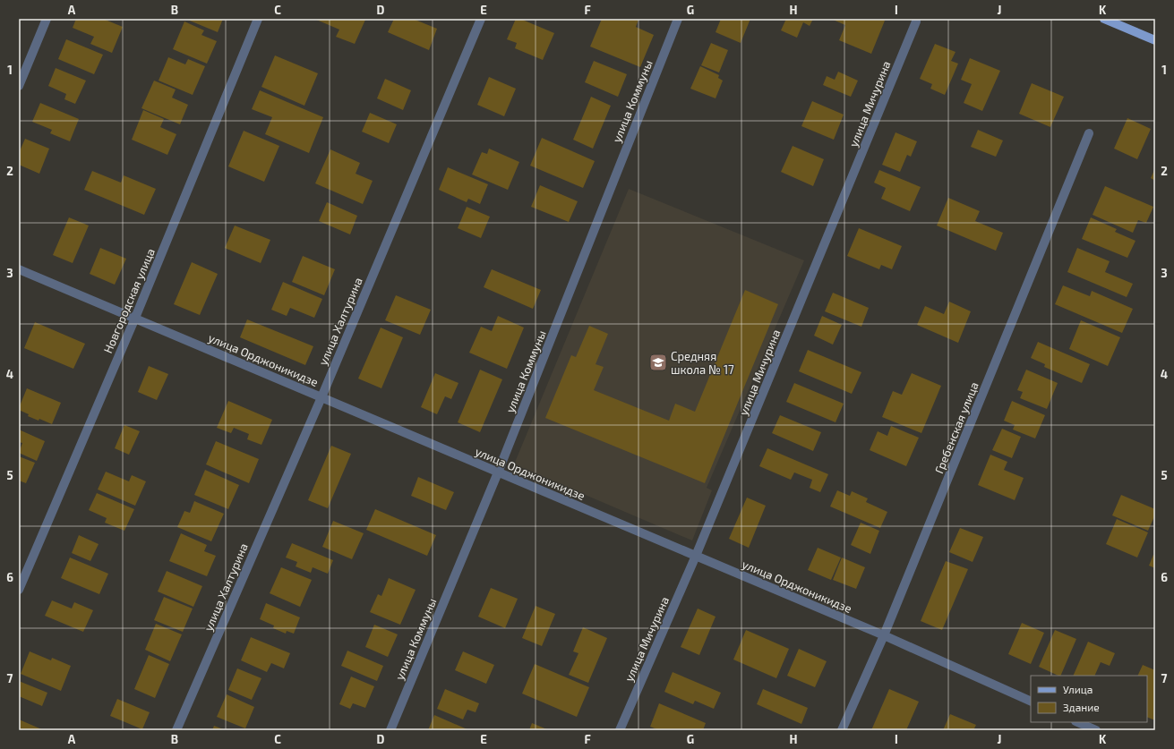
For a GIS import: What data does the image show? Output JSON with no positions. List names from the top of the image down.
{
  "streets": {
    "street": [
      "улица Коммуны",
      "улица Мичурина",
      "Новгородская улица",
      "улица Халтурина",
      "улица Орджоникидзе",
      "Гребенская улица"
    ]
  },
  "crossings": [
    ["улица Коммуны", "улица Орджоникидзе"],
    ["улица Мичурина", "улица Орджоникидзе"],
    ["Новгородская улица", "улица Орджоникидзе"],
    ["улица Халтурина", "улица Орджоникидзе"],
    ["улица Орджоникидзе", "Гребенская улица"]
  ],
  "places": {
    "school or university": ["Средняя школа № 17"]
  },
  "legend": ["Улица", "Здание"],
  "grid": {
    "columns": [
      "A",
      "B",
      "C",
      "D",
      "E",
      "F",
      "G",
      "H",
      "I",
      "J",
      "K"
    ],
    "rows": [
      "1",
      "2",
      "3",
      "4",
      "5",
      "6",
      "7"
    ]
  }
}
